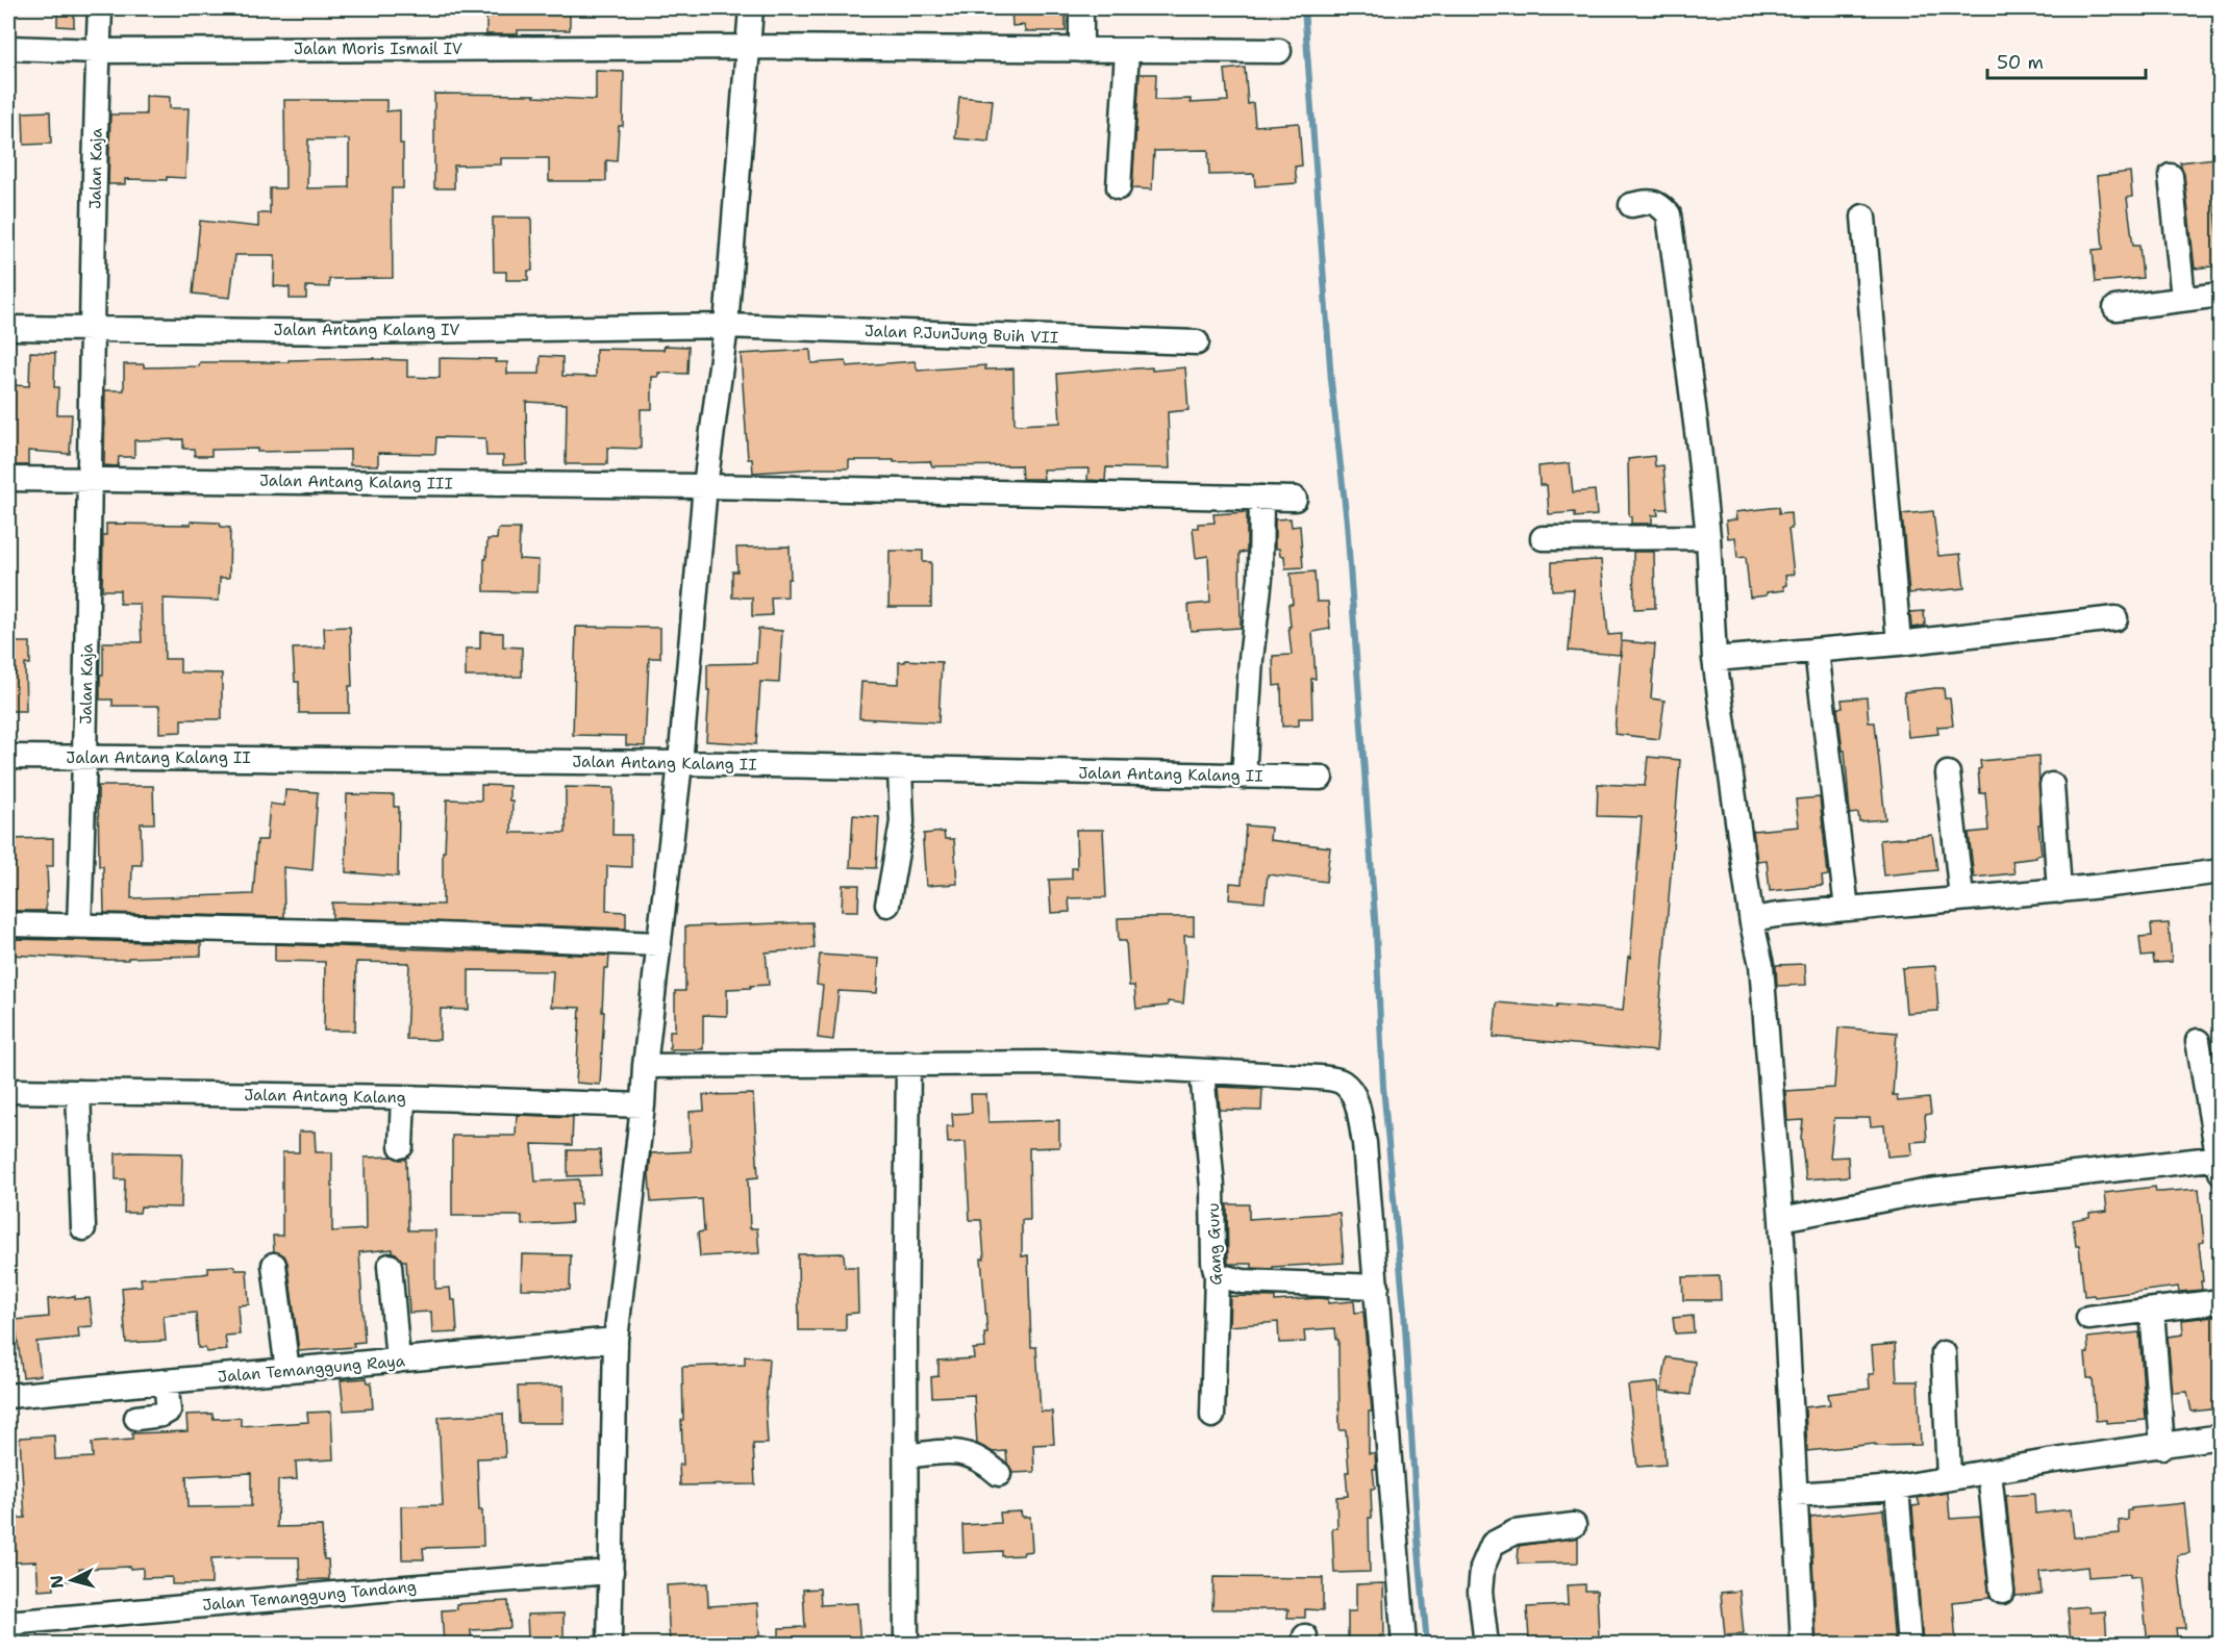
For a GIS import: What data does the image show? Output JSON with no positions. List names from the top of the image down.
{
  "streets": {
    "street": [
      "Jalan Moris Ismail IV",
      "Jalan Kaja",
      "Jalan Antang Kalang IV",
      "Jalan P.JunJung Buih VII",
      "Jalan Antang Kalang III",
      "Jalan Antang Kalang II",
      "Jalan Antang Kalang",
      "Gang Guru",
      "Jalan Temanggung Raya",
      "Jalan Temanggung Tandang"
    ]
  },
  "crossings": [
    ["Jalan Moris Ismail IV", "Jalan Kaja"],
    ["Jalan Kaja", "Jalan Antang Kalang IV"],
    ["Jalan Kaja", "Jalan Antang Kalang III"],
    ["Jalan Kaja", "Jalan Antang Kalang II"],
    ["Jalan Antang Kalang IV", "Jalan P.JunJung Buih VII"]
  ],
  "scale_bar": "50 m",
  "north": "left"
}
